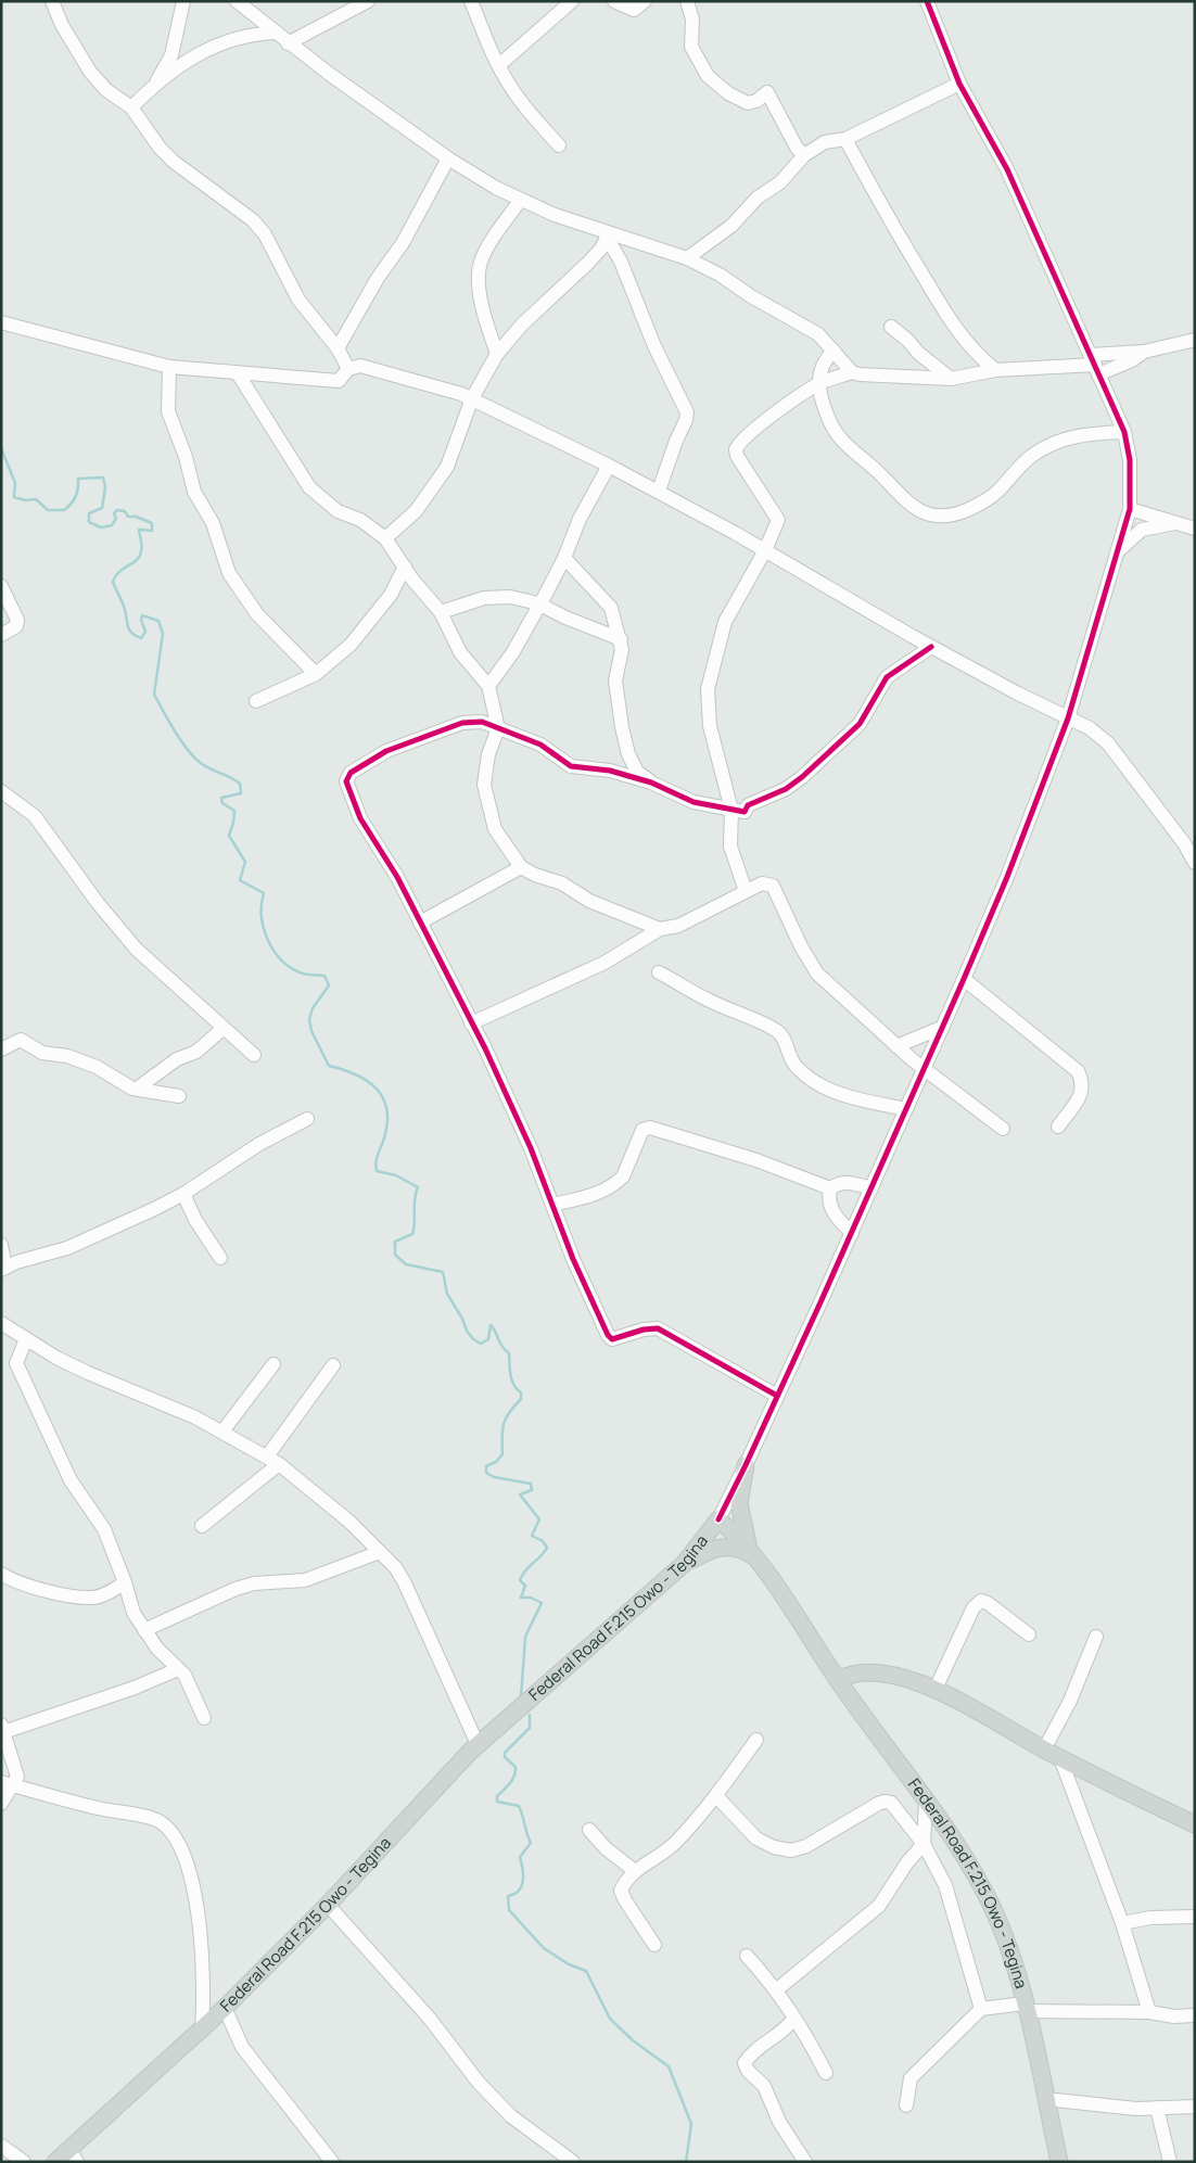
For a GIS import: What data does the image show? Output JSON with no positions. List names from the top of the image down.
{
  "streets": {
    "main road": ["Federal Road F.215 Owo - Tegina"]
  }
}
